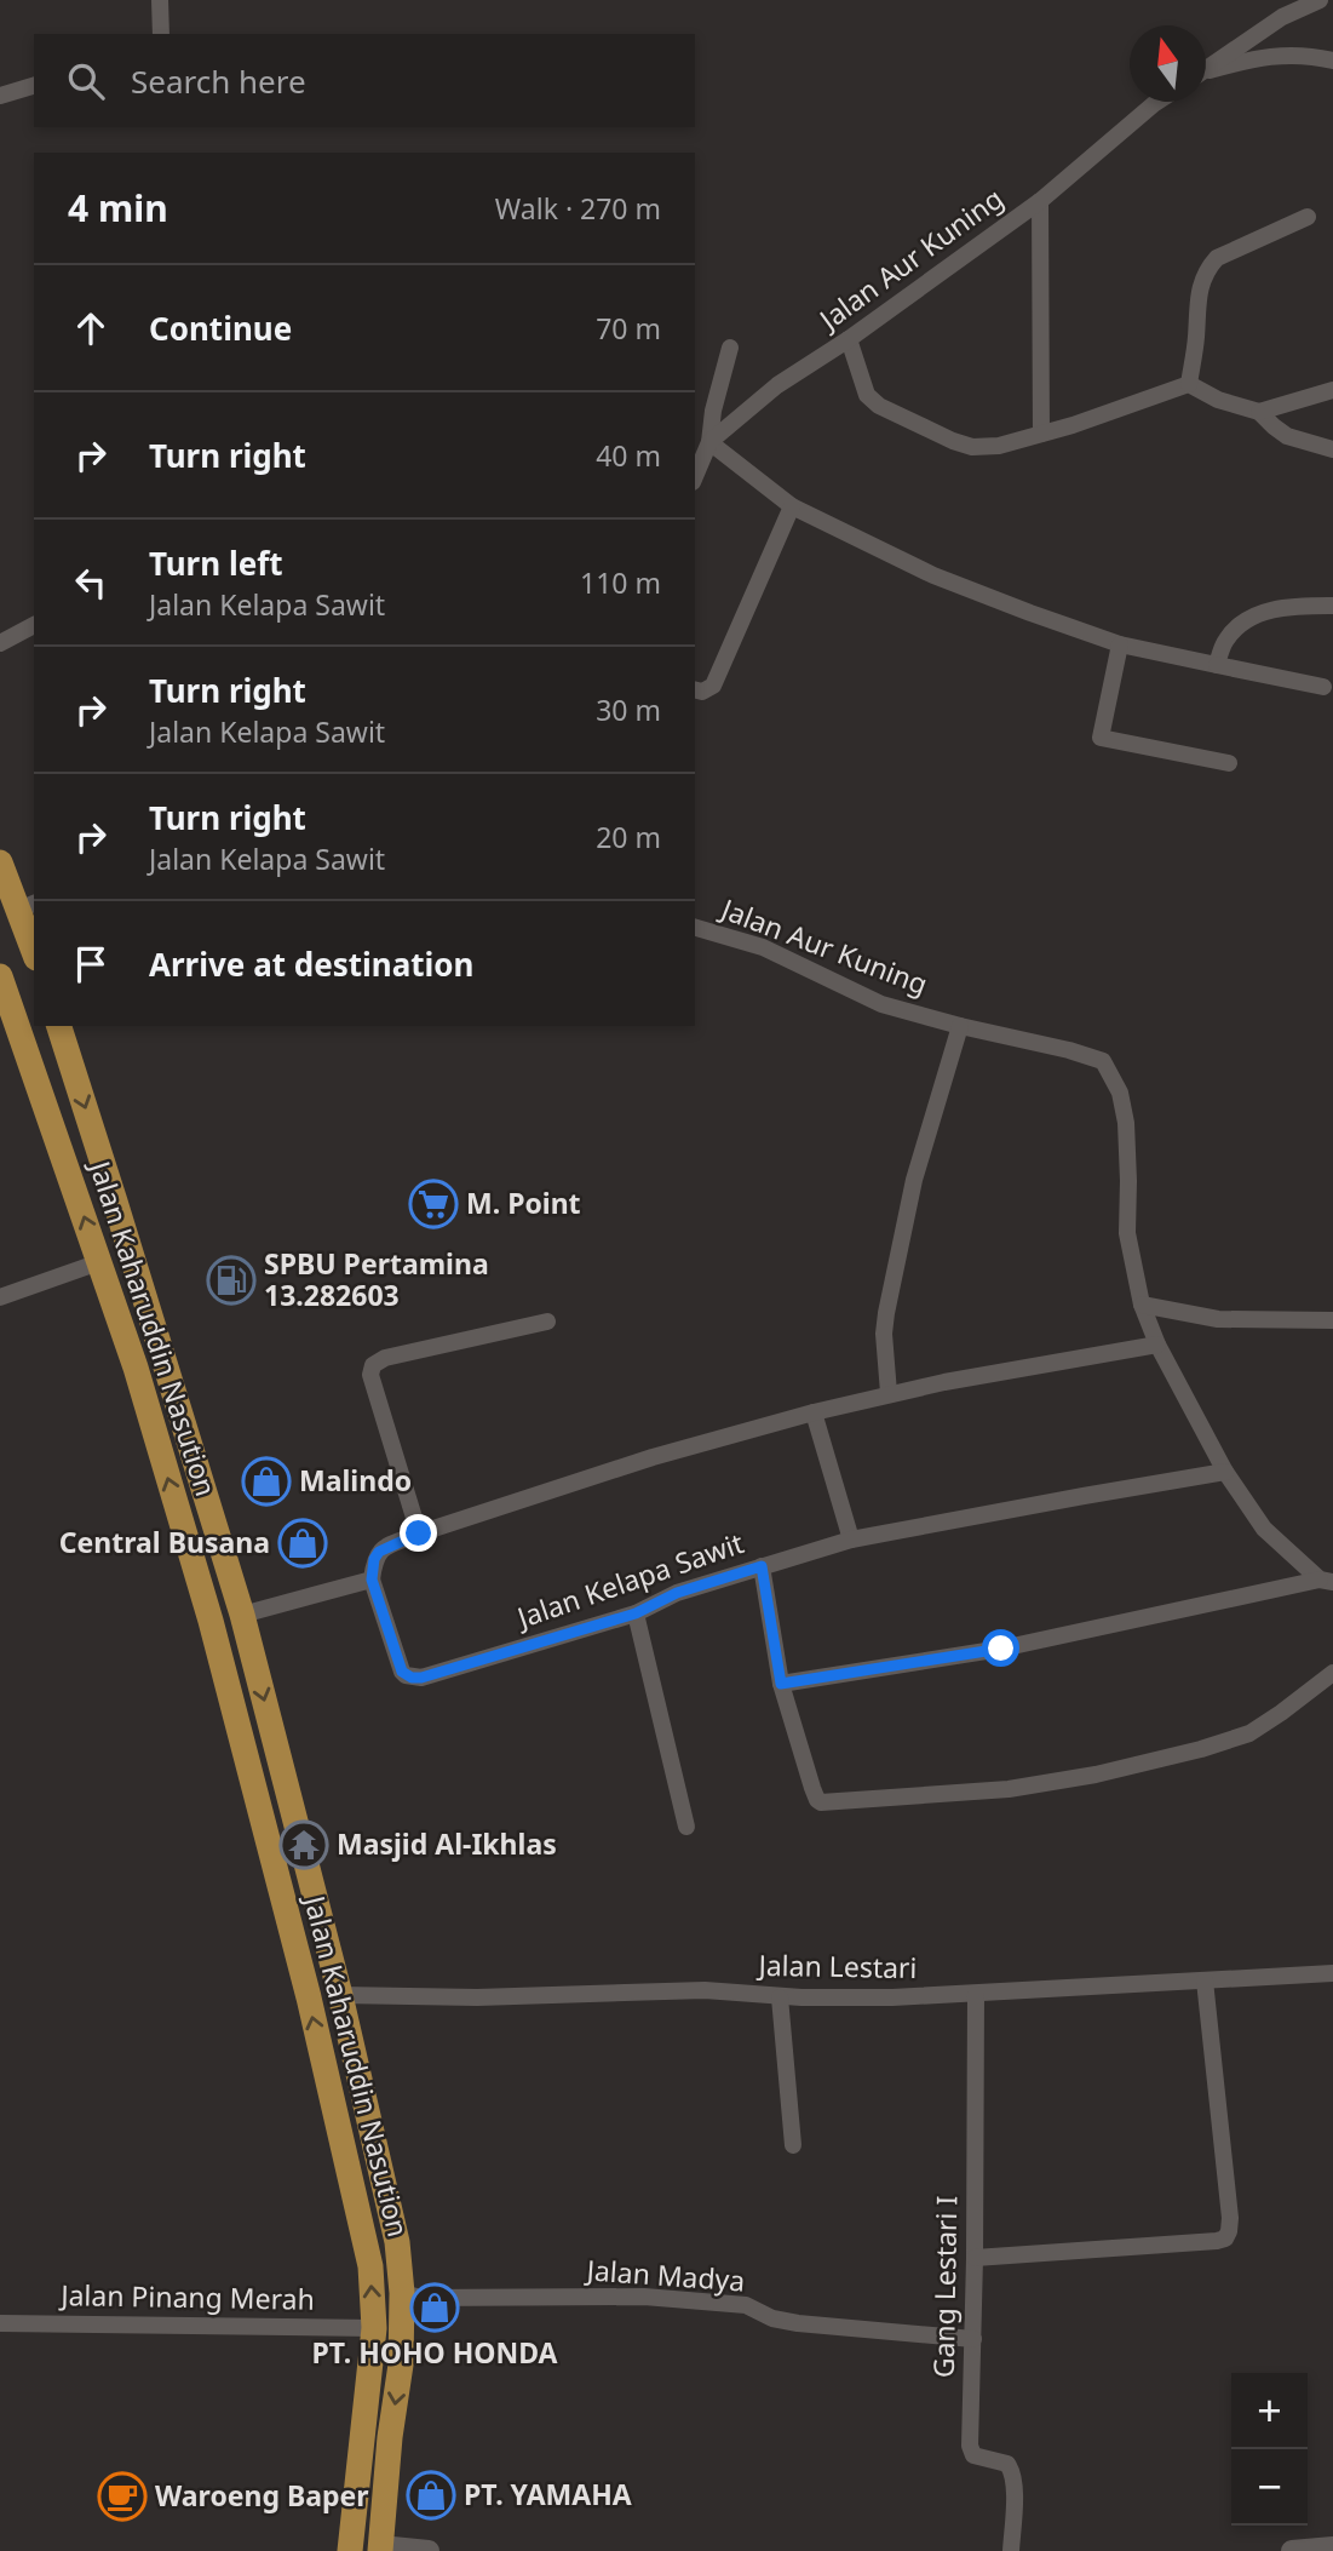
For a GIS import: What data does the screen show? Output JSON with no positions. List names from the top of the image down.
{
  "streets": {
    "highway": ["Jalan Kaharuddin Nasution"],
    "street": [
      "Jalan Aur Kuning",
      "Jalan Kelapa Sawit",
      "Jalan Lestari",
      "Jalan Madya",
      "Gang Lestari I",
      "Jalan Pinang Merah"
    ]
  },
  "crossings": [
    ["Jalan Kaharuddin Nasution", "Jalan Lestari"],
    ["Jalan Kaharuddin Nasution", "Jalan Madya"],
    ["Jalan Kaharuddin Nasution", "Jalan Pinang Merah"],
    ["Jalan Lestari", "Gang Lestari I"],
    ["Jalan Madya", "Gang Lestari I"]
  ],
  "places": {
    "supermarket": ["M. Point"],
    "fuel station": ["SPBU Pertamina 13.282603"],
    "shop": [
      "Malindo",
      "Central Busana",
      "PT. HOHO HONDA",
      "PT. YAMAHA"
    ],
    "temple": ["Masjid Al-Ikhlas"],
    "cafe": ["Waroeng Baper"]
  },
  "north": "top",
  "page": {
    "search": "Search here",
    "heading": ["4 min", "Walk · 270 m"],
    "list": [
      ["Continue", "70 m"],
      ["Turn right", "40 m"],
      ["Turn left", "Jalan Kelapa Sawit", "110 m"],
      ["Turn right", "Jalan Kelapa Sawit", "30 m"],
      ["Turn right", "Jalan Kelapa Sawit", "20 m"],
      "Arrive at destination"
    ],
    "map_buttons": ["+", "−"]
  }
}
